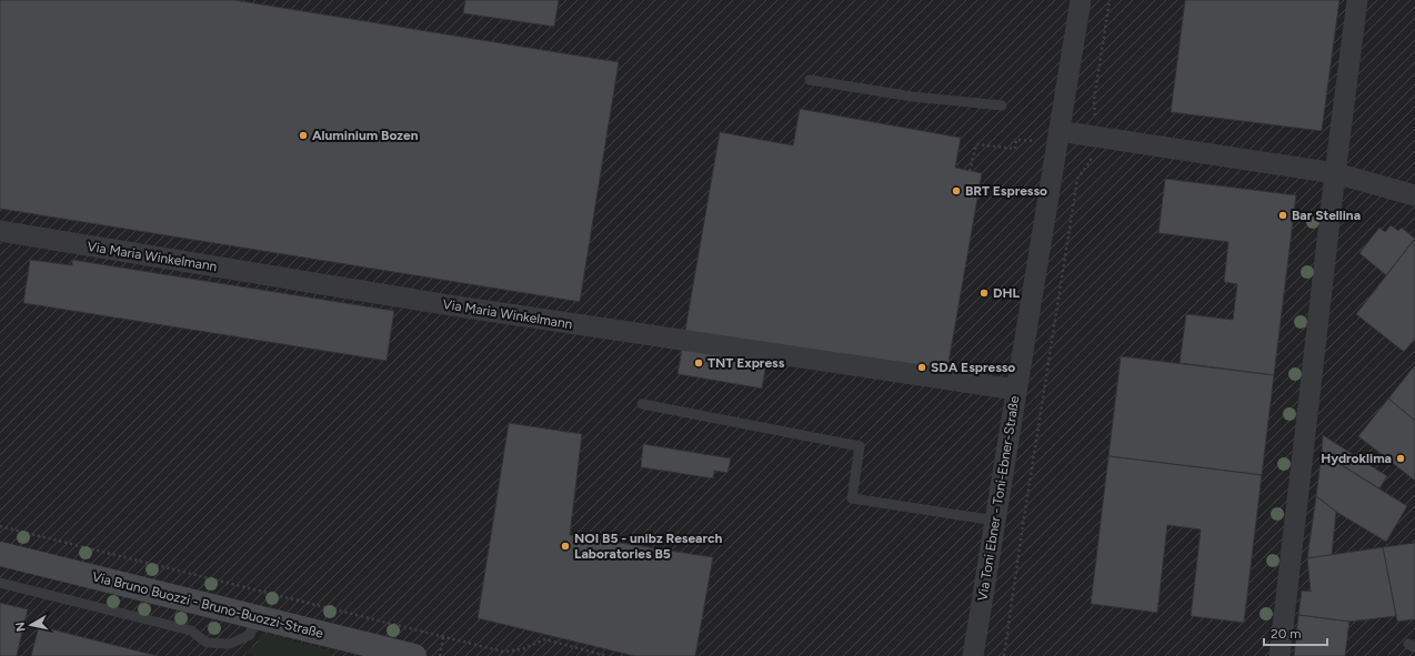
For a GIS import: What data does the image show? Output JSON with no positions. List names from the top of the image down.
{
  "streets": {
    "main road": ["Via Bruno Buozzi - Bruno-Buozzi-Straße"],
    "street": ["Via Maria Winkelmann", "Via Toni Ebner - Toni-Ebner-Straße"]
  },
  "crossings": [
    ["Via Maria Winkelmann", "Via Toni Ebner - Toni-Ebner-Straße"]
  ],
  "places": [
    "Aluminium Bozen",
    "BRT Espresso",
    "Bar Stellina",
    "DHL",
    "TNT Express",
    "SDA Espresso",
    "Hydroklima",
    "NOI B5 - unibz Research Laboratories B5"
  ],
  "scale_bar": "20 m",
  "north": "left"
}
